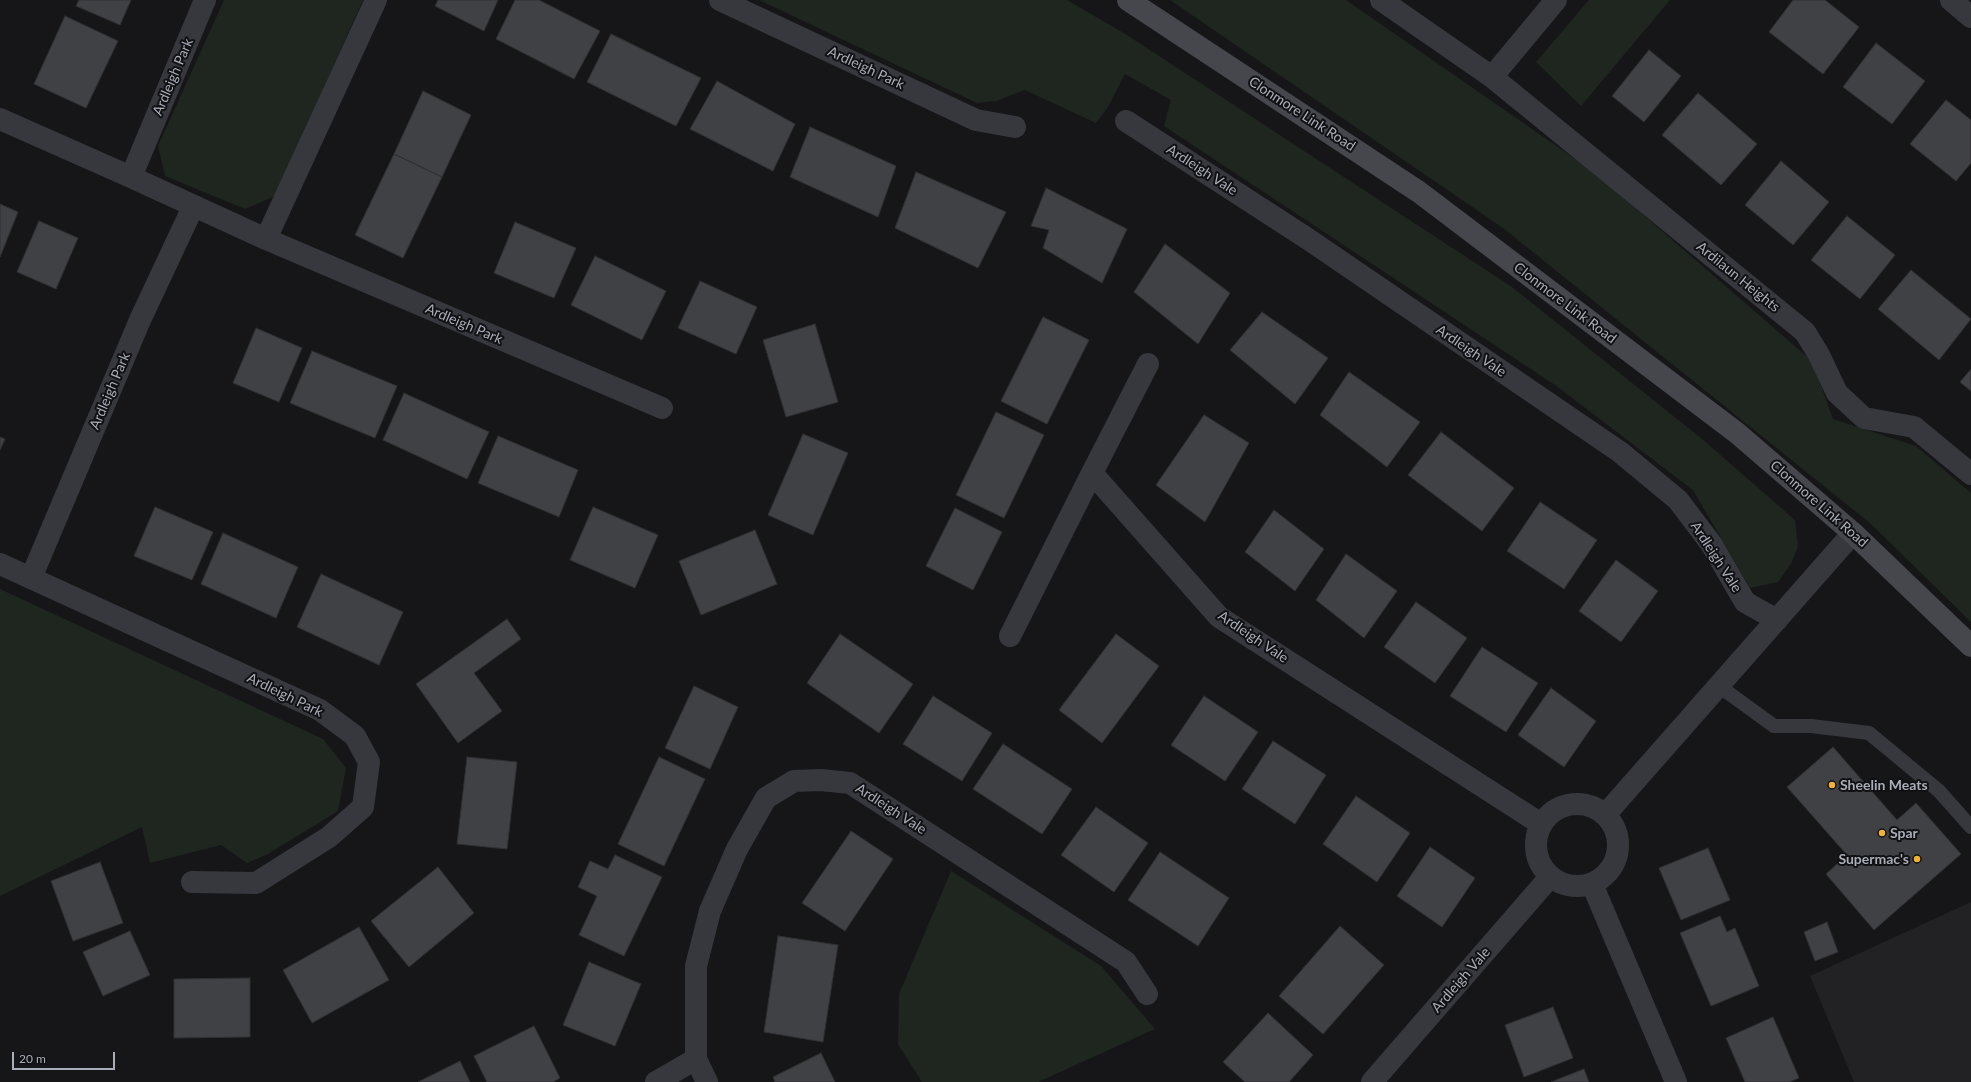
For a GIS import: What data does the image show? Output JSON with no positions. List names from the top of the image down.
{
  "streets": {
    "main road": ["Clonmore Link Road"],
    "street": ["Ardleigh Park", "Ardleigh Vale", "Ardilaun Heights"]
  },
  "places": ["Sheelin Meats", "Spar", "Supermac's"],
  "scale_bar": "20 m"
}
